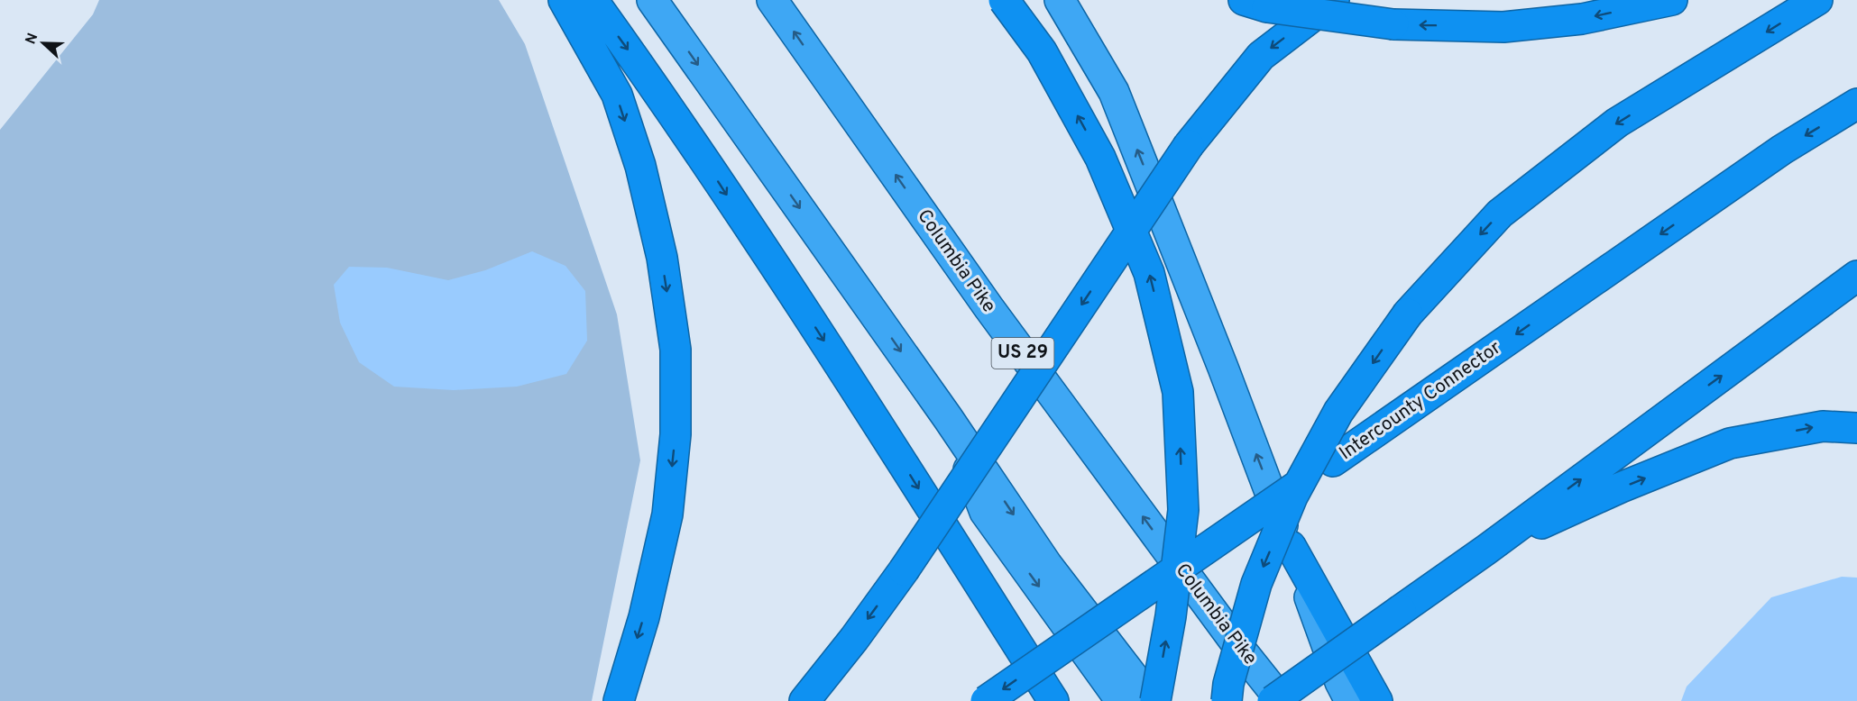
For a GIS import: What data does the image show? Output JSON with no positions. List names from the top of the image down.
{
  "streets": {
    "highway": ["Columbia Pike", "US 29", "Intercounty Connector"]
  },
  "north": "left"
}
